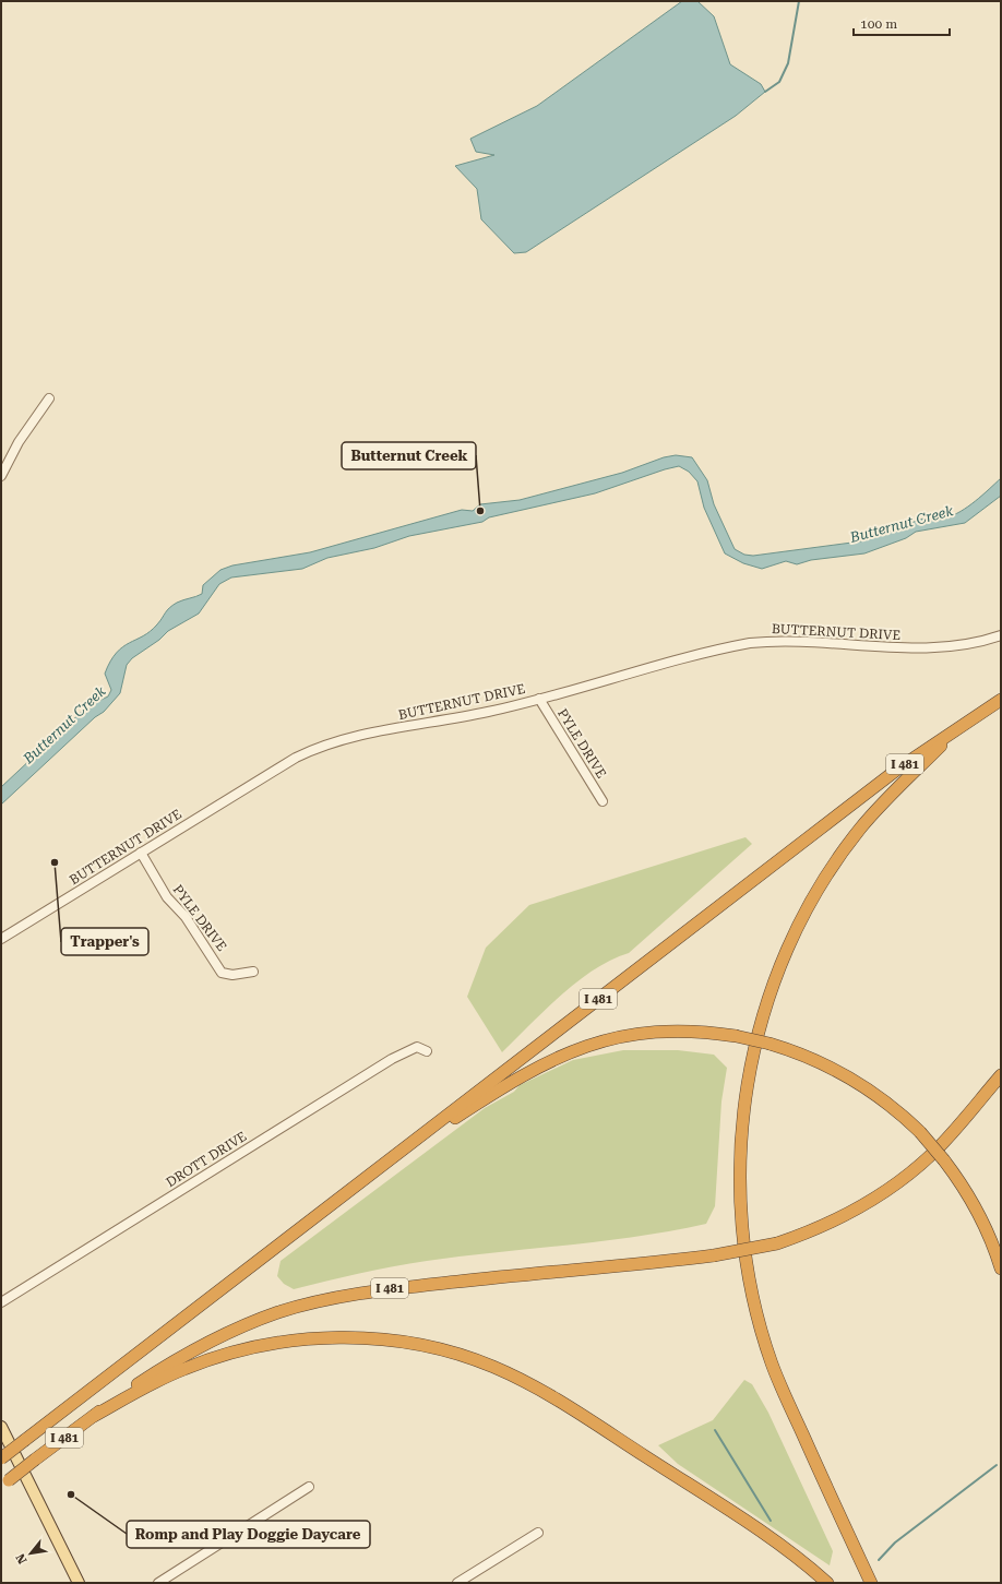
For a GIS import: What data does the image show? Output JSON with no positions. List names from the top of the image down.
{
  "streets": {
    "highway": ["I 481"],
    "street": ["BUTTERNUT DRIVE", "PYLE DRIVE", "DROTT DRIVE"]
  },
  "crossings": [
    ["BUTTERNUT DRIVE", "PYLE DRIVE"]
  ],
  "water": ["Butternut Creek"],
  "places": ["Butternut Creek", "Trapper's", "Romp and Play Doggie Daycare"],
  "scale_bar": "100 m",
  "north": "bottom left"
}
